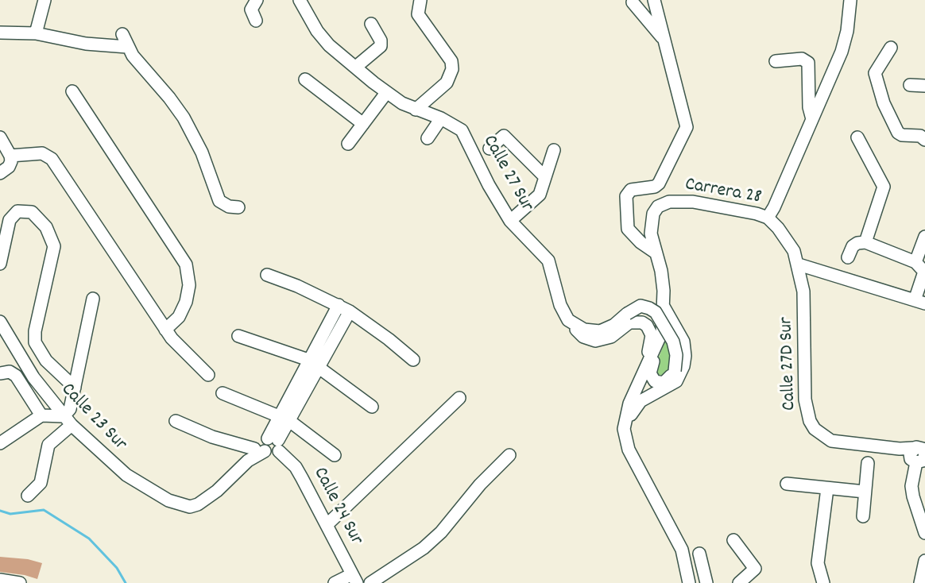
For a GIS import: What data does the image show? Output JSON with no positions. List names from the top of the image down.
{
  "streets": {
    "street": [
      "Calle 27 Sur",
      "Carrera 28",
      "Calle 27D Sur",
      "Calle 23 Sur",
      "Calle 24 Sur"
    ]
  },
  "crossings": [
    ["Carrera 28", "Calle 27D Sur"],
    ["Calle 23 Sur", "Calle 24 Sur"]
  ]
}
